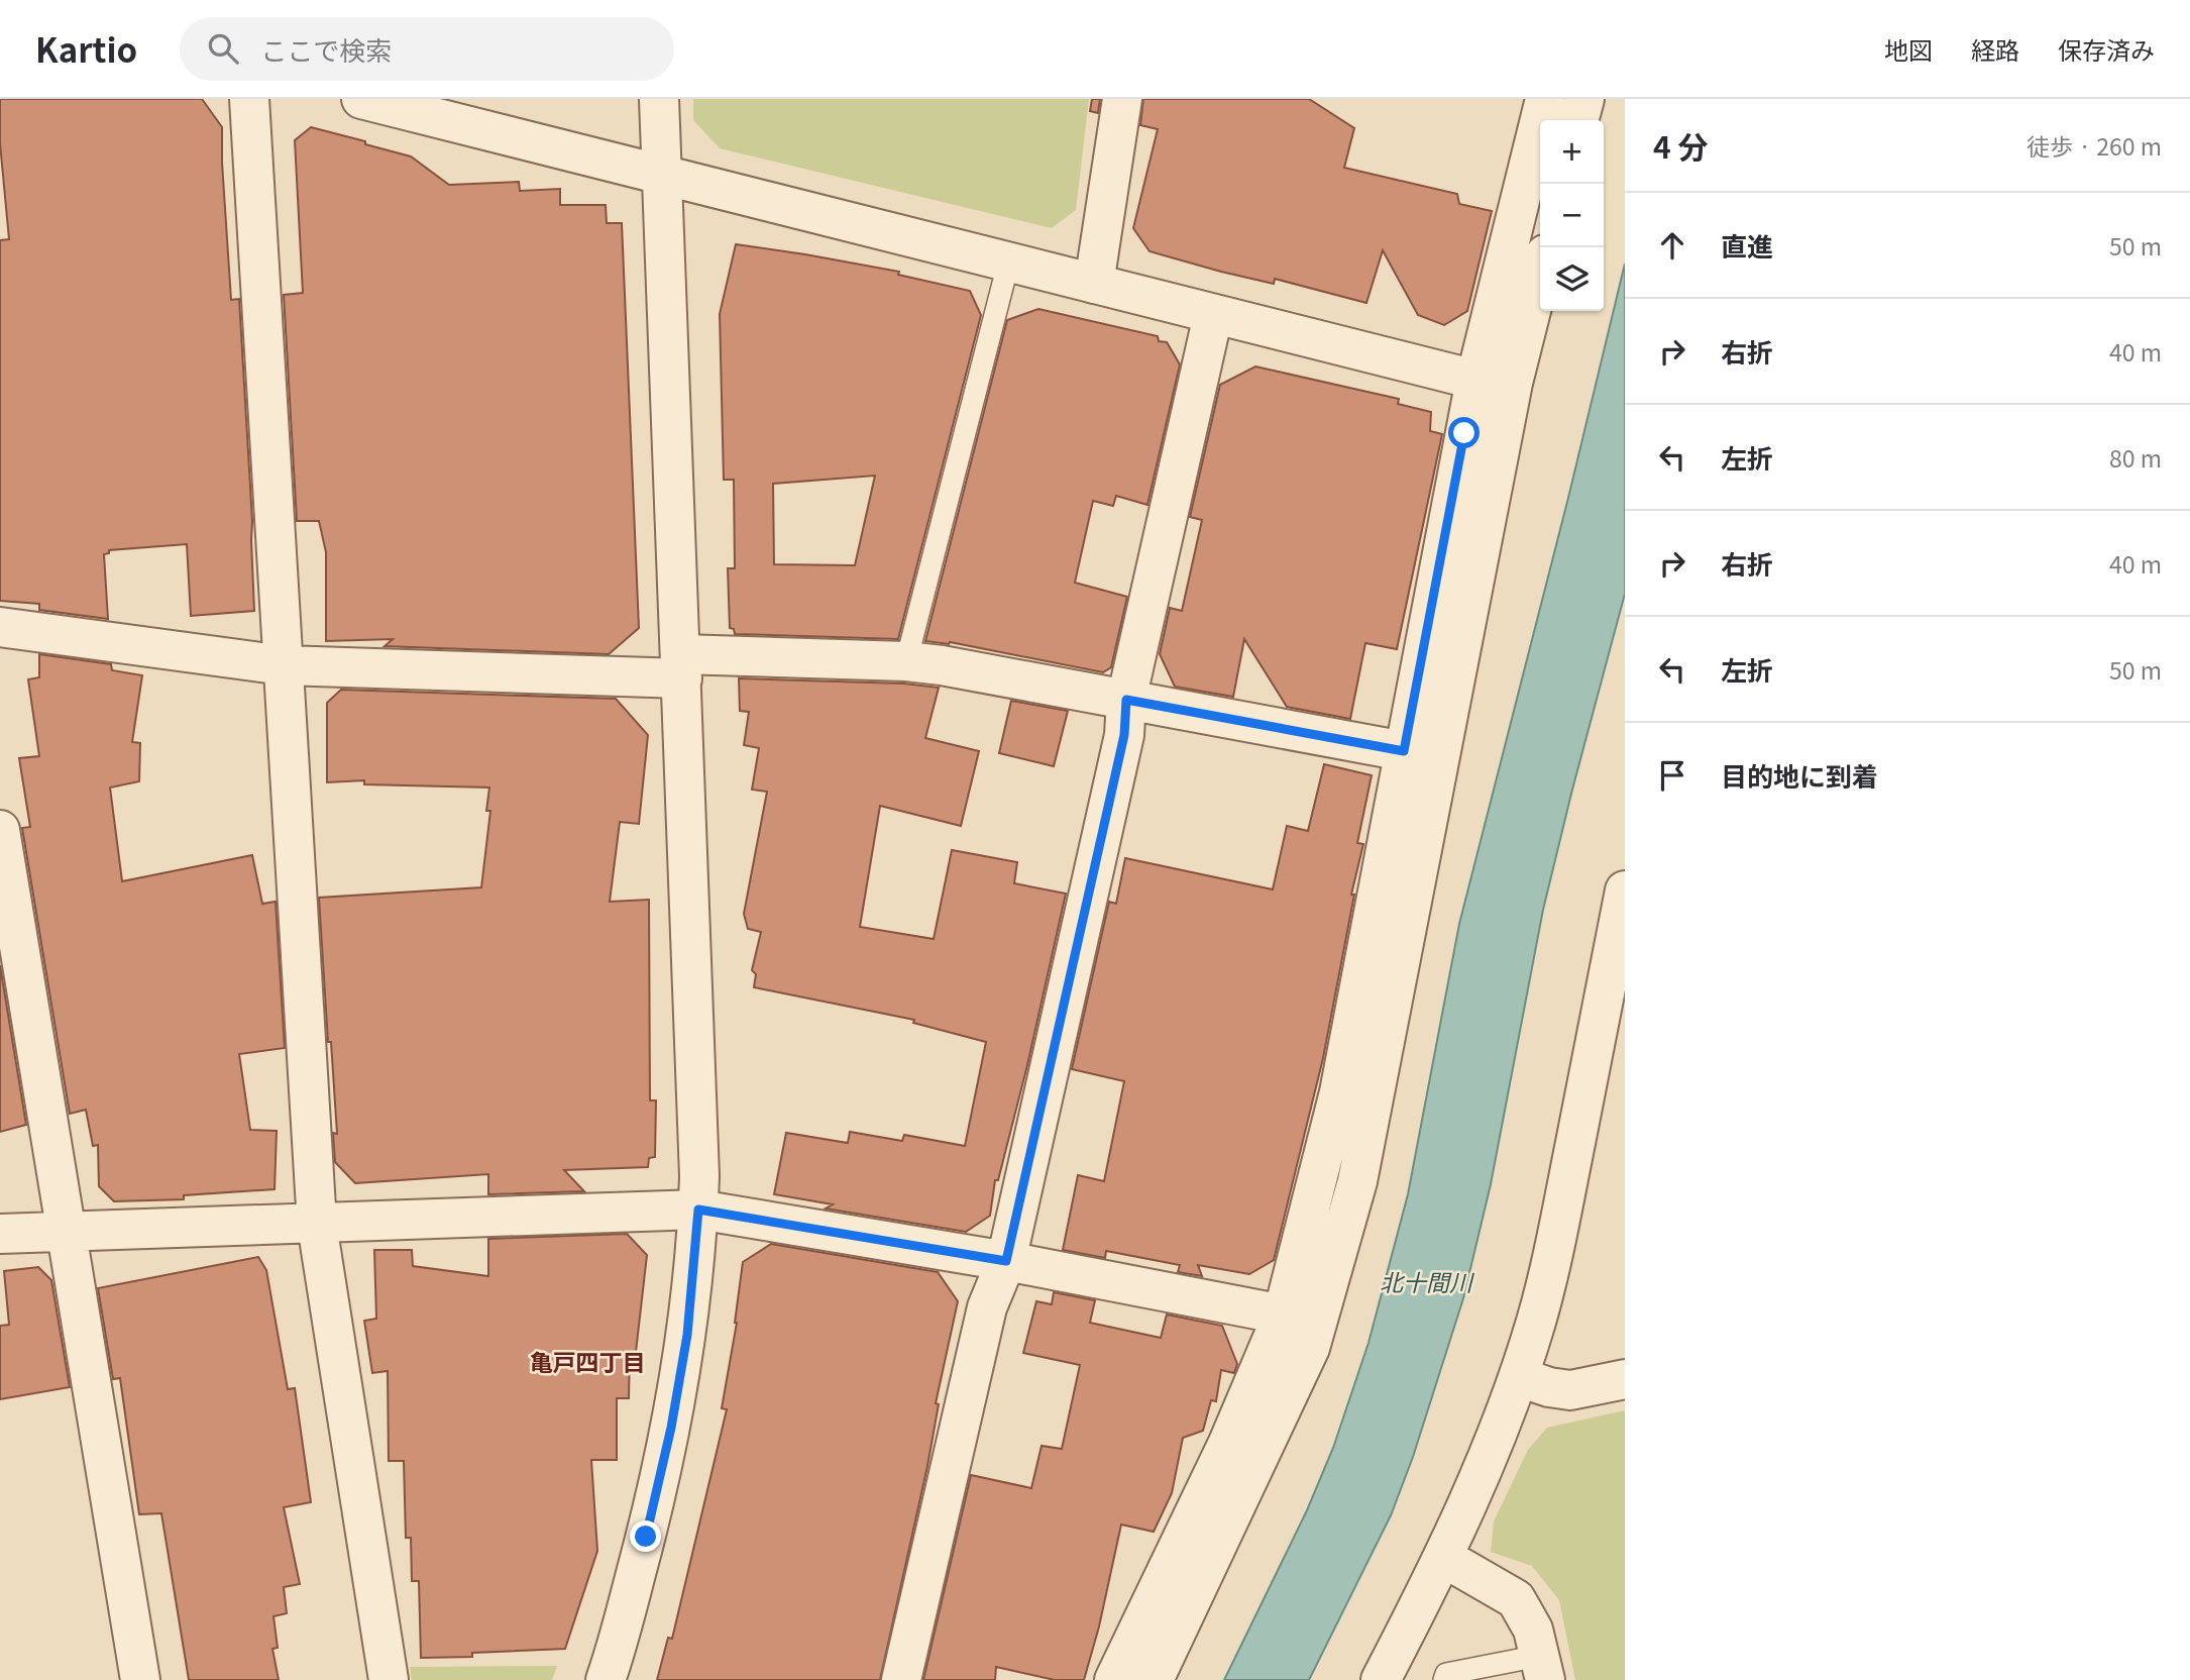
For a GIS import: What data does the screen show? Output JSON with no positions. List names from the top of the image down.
{
  "districts": ["亀戸四丁目"],
  "water": ["北十間川"],
  "page": {
    "header": "Kartio",
    "search": "ここで検索",
    "nav": ["地図", "経路", "保存済み"],
    "heading": ["4 分", "徒歩 · 260 m"],
    "map_buttons": ["+", "−"],
    "list": [
      ["直進", "50 m"],
      ["右折", "40 m"],
      ["左折", "80 m"],
      ["右折", "40 m"],
      ["左折", "50 m"],
      "目的地に到着"
    ]
  }
}
